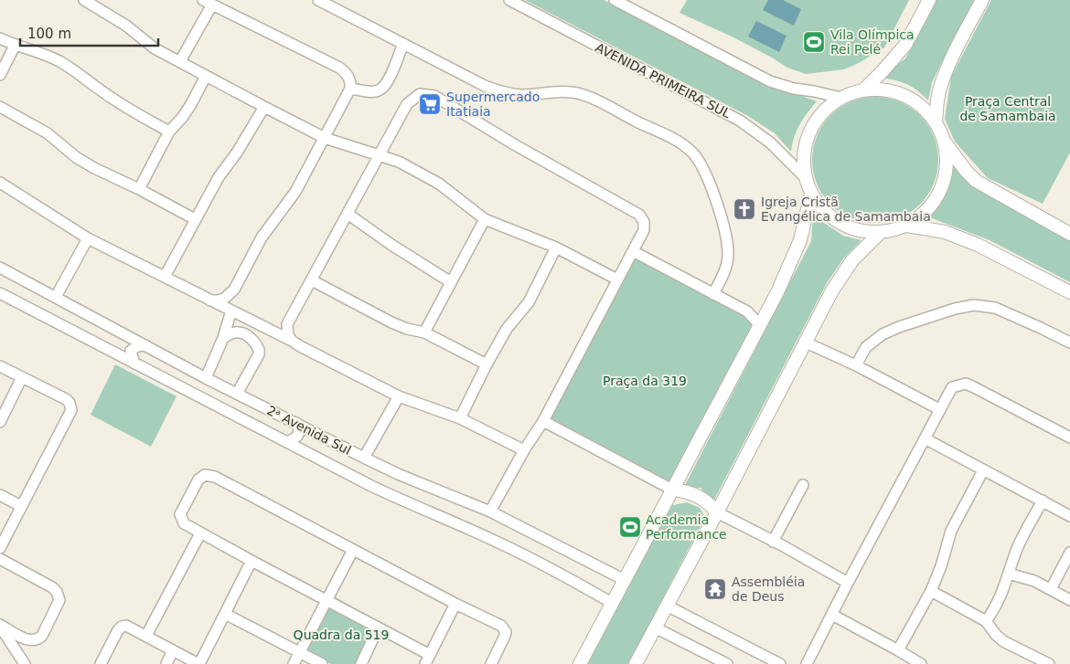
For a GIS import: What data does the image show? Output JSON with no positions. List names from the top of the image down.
{
  "streets": {
    "street": ["AVENIDA PRIMEIRA SUL", "2ᵃ Avenida Sul"]
  },
  "parks": ["Praça Central de Samambaia", "Praça da 319", "Quadra da 519"],
  "places": {
    "sports": ["Vila Olímpica Rei Pelé", "Academia Performance"],
    "supermarket": ["Supermercado Itatiaia"],
    "church": ["Igreja Cristã Evangélica de Samambaia"],
    "temple": ["Assembléia de Deus"]
  },
  "scale_bar": "100 m"
}
